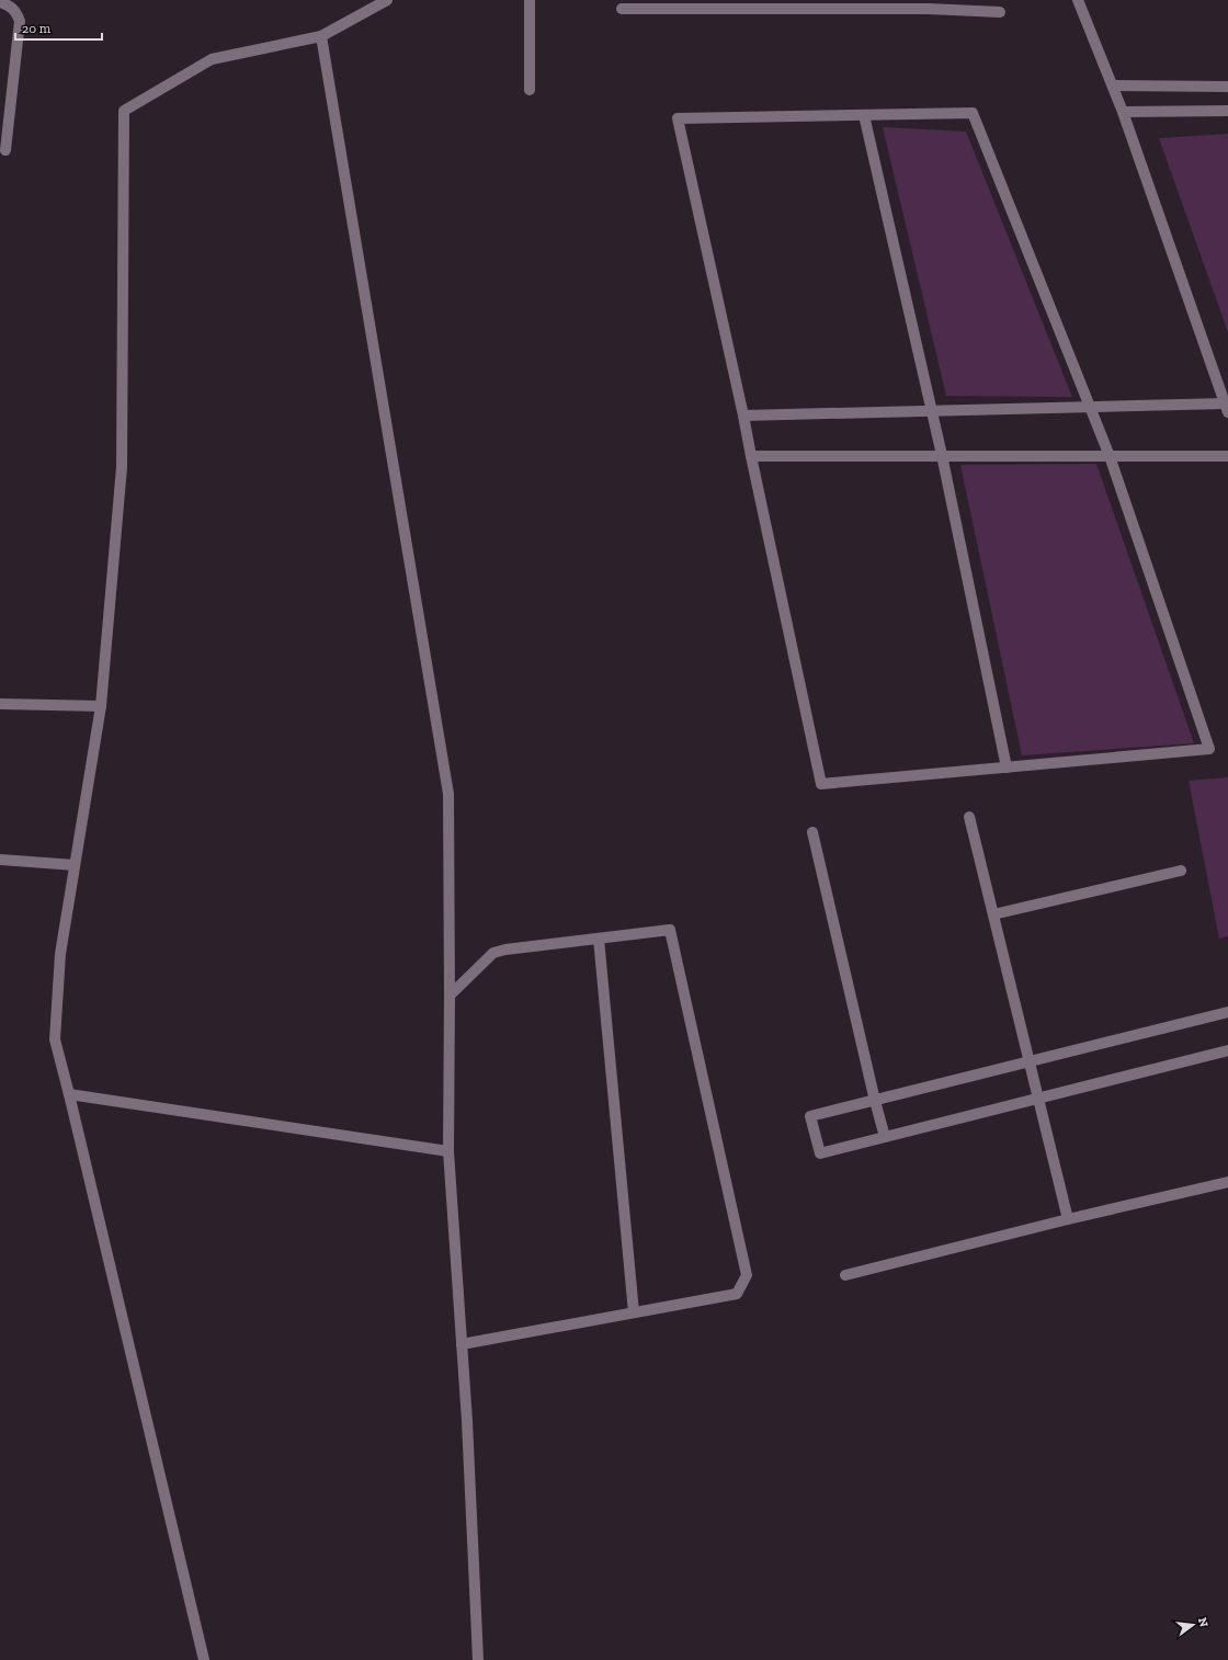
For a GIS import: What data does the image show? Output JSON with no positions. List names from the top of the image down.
{
  "scale_bar": "20 m",
  "north": "right"
}
